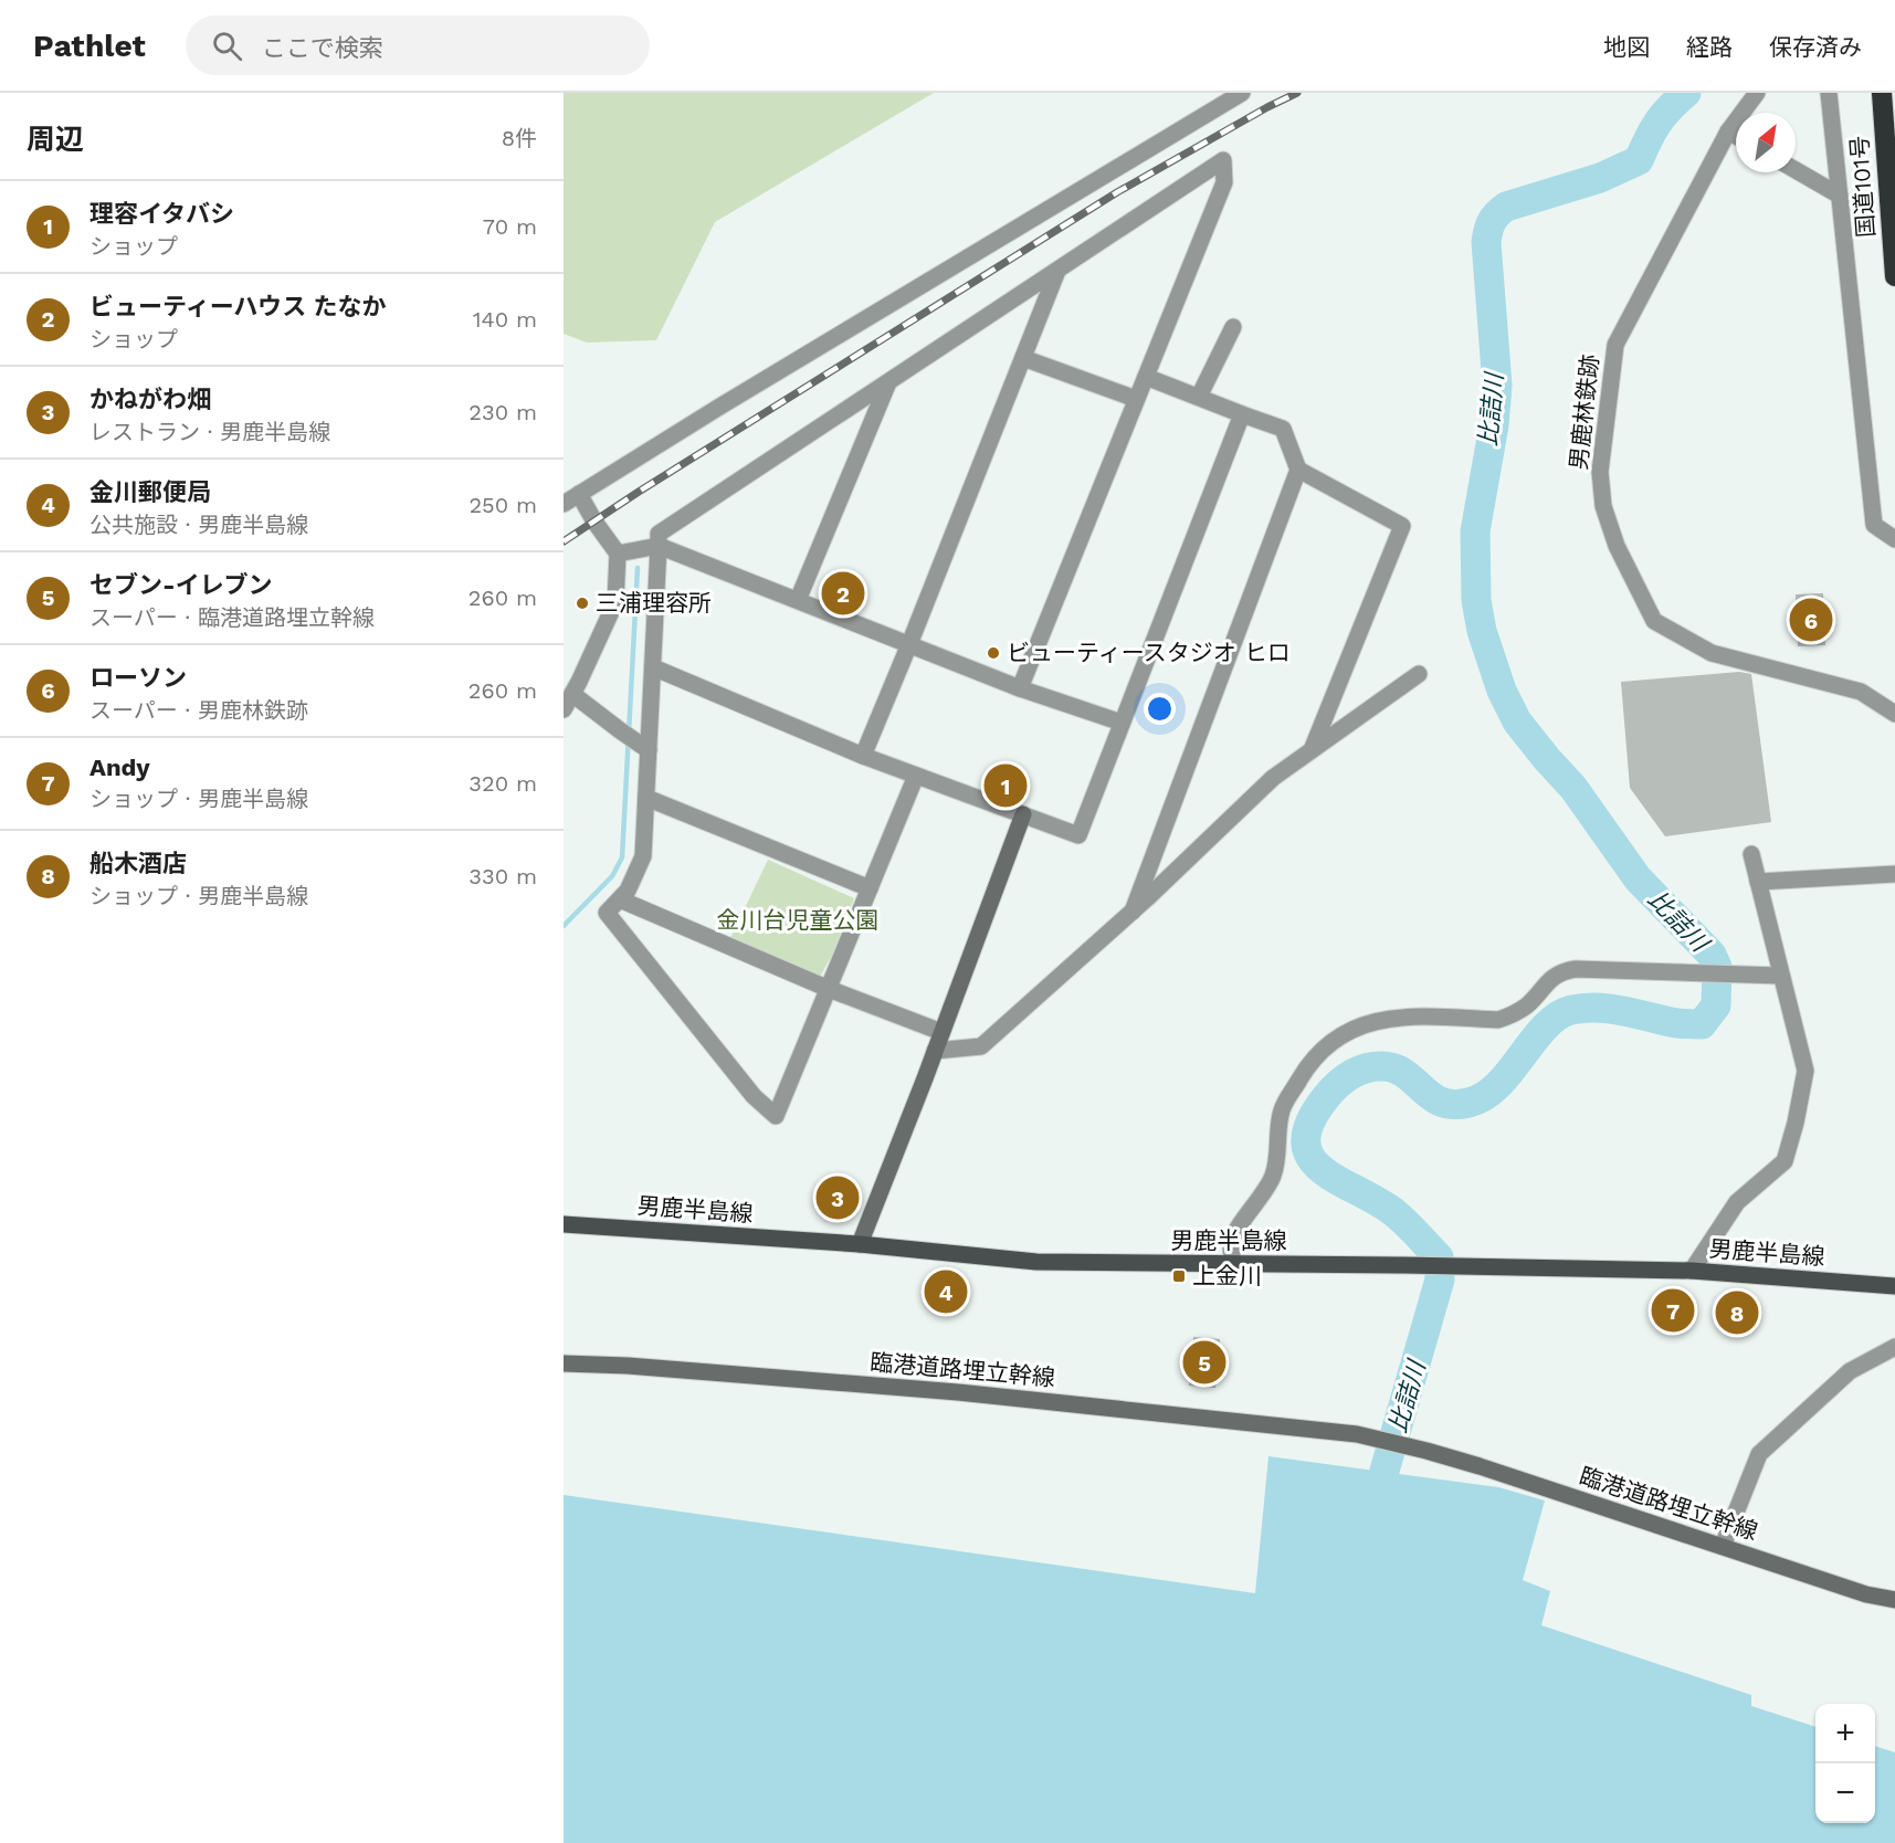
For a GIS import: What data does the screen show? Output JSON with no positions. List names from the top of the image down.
{
  "streets": {
    "highway": ["国道101号"],
    "main road": ["男鹿半島線"],
    "street": ["男鹿林鉄跡", "臨港道路埋立幹線"]
  },
  "water": ["比詰川"],
  "parks": ["金川台児童公園"],
  "places": {
    "other": ["三浦理容所", "ビューティースタジオ ヒロ"],
    "transit": ["上金川"]
  },
  "north": "top right",
  "page": {
    "header": "Pathlet",
    "search": "ここで検索",
    "nav": ["地図", "経路", "保存済み"],
    "heading": ["周辺", "8件"],
    "list": [
      {
        "mark": "1",
        "name": "理容イタバシ",
        "note": "ショップ",
        "value": "70 m"
      },
      {
        "mark": "2",
        "name": "ビューティーハウス たなか",
        "note": "ショップ",
        "value": "140 m"
      },
      {
        "mark": "3",
        "name": "かねがわ畑",
        "note": "レストラン · 男鹿半島線",
        "value": "230 m"
      },
      {
        "mark": "4",
        "name": "金川郵便局",
        "note": "公共施設 · 男鹿半島線",
        "value": "250 m"
      },
      {
        "mark": "5",
        "name": "セブン-イレブン",
        "note": "スーパー · 臨港道路埋立幹線",
        "value": "260 m"
      },
      {
        "mark": "6",
        "name": "ローソン",
        "note": "スーパー · 男鹿林鉄跡",
        "value": "260 m"
      },
      {
        "mark": "7",
        "name": "Andy",
        "note": "ショップ · 男鹿半島線",
        "value": "320 m"
      },
      {
        "mark": "8",
        "name": "船木酒店",
        "note": "ショップ · 男鹿半島線",
        "value": "330 m"
      }
    ],
    "pins": [
      "2",
      "6",
      "1",
      "3",
      "4",
      "7",
      "8",
      "5"
    ],
    "map_buttons": ["+", "−"]
  }
}
